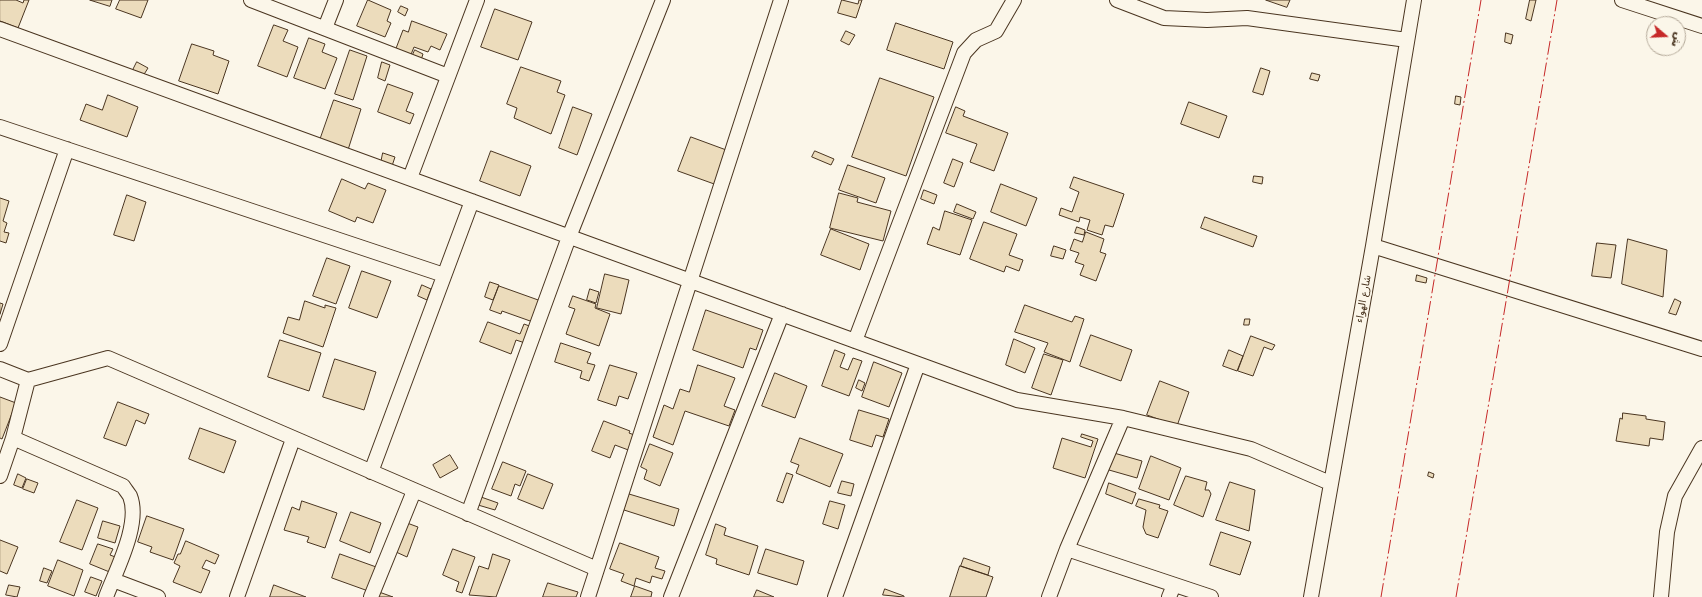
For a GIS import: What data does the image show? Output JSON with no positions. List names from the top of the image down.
{
  "streets": {
    "street": ["شارع الهواء"]
  },
  "north": "right"
}
